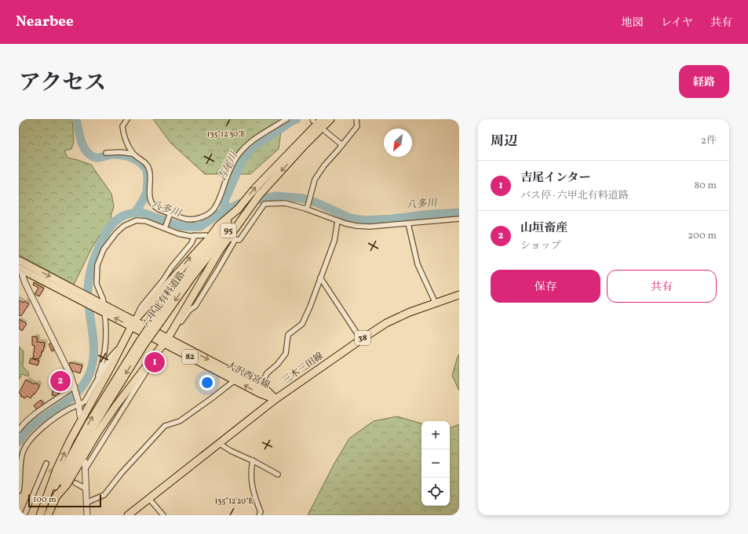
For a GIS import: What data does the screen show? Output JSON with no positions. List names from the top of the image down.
{
  "streets": {
    "main road": [
      "95",
      "六甲北有料道路",
      "38",
      "82",
      "三木三田線",
      "大沢西宮線"
    ]
  },
  "crossings": [
    ["95", "六甲北有料道路"],
    ["95", "大沢西宮線"],
    ["三木三田線", "大沢西宮線"]
  ],
  "water": ["吉尾川", "八多川"],
  "scale_bar": "100 m",
  "north": "bottom left",
  "page": {
    "header": "Nearbee",
    "nav": ["地図", "レイヤ", "共有"],
    "title": "アクセス",
    "buttons": [
      "経路",
      ["保存", "共有"]
    ],
    "heading": ["周辺", "2件"],
    "list": [
      {
        "mark": "1",
        "name": "吉尾インター",
        "note": "バス停 · 六甲北有料道路",
        "value": "80 m"
      },
      {
        "mark": "2",
        "name": "山垣畜産",
        "note": "ショップ",
        "value": "200 m"
      }
    ],
    "pins": ["1", "2"],
    "map_buttons": ["+", "−"],
    "scale": "100 m"
  },
  "coordinates": ["135°12'30\"E", "135°12'20\"E"]
}
